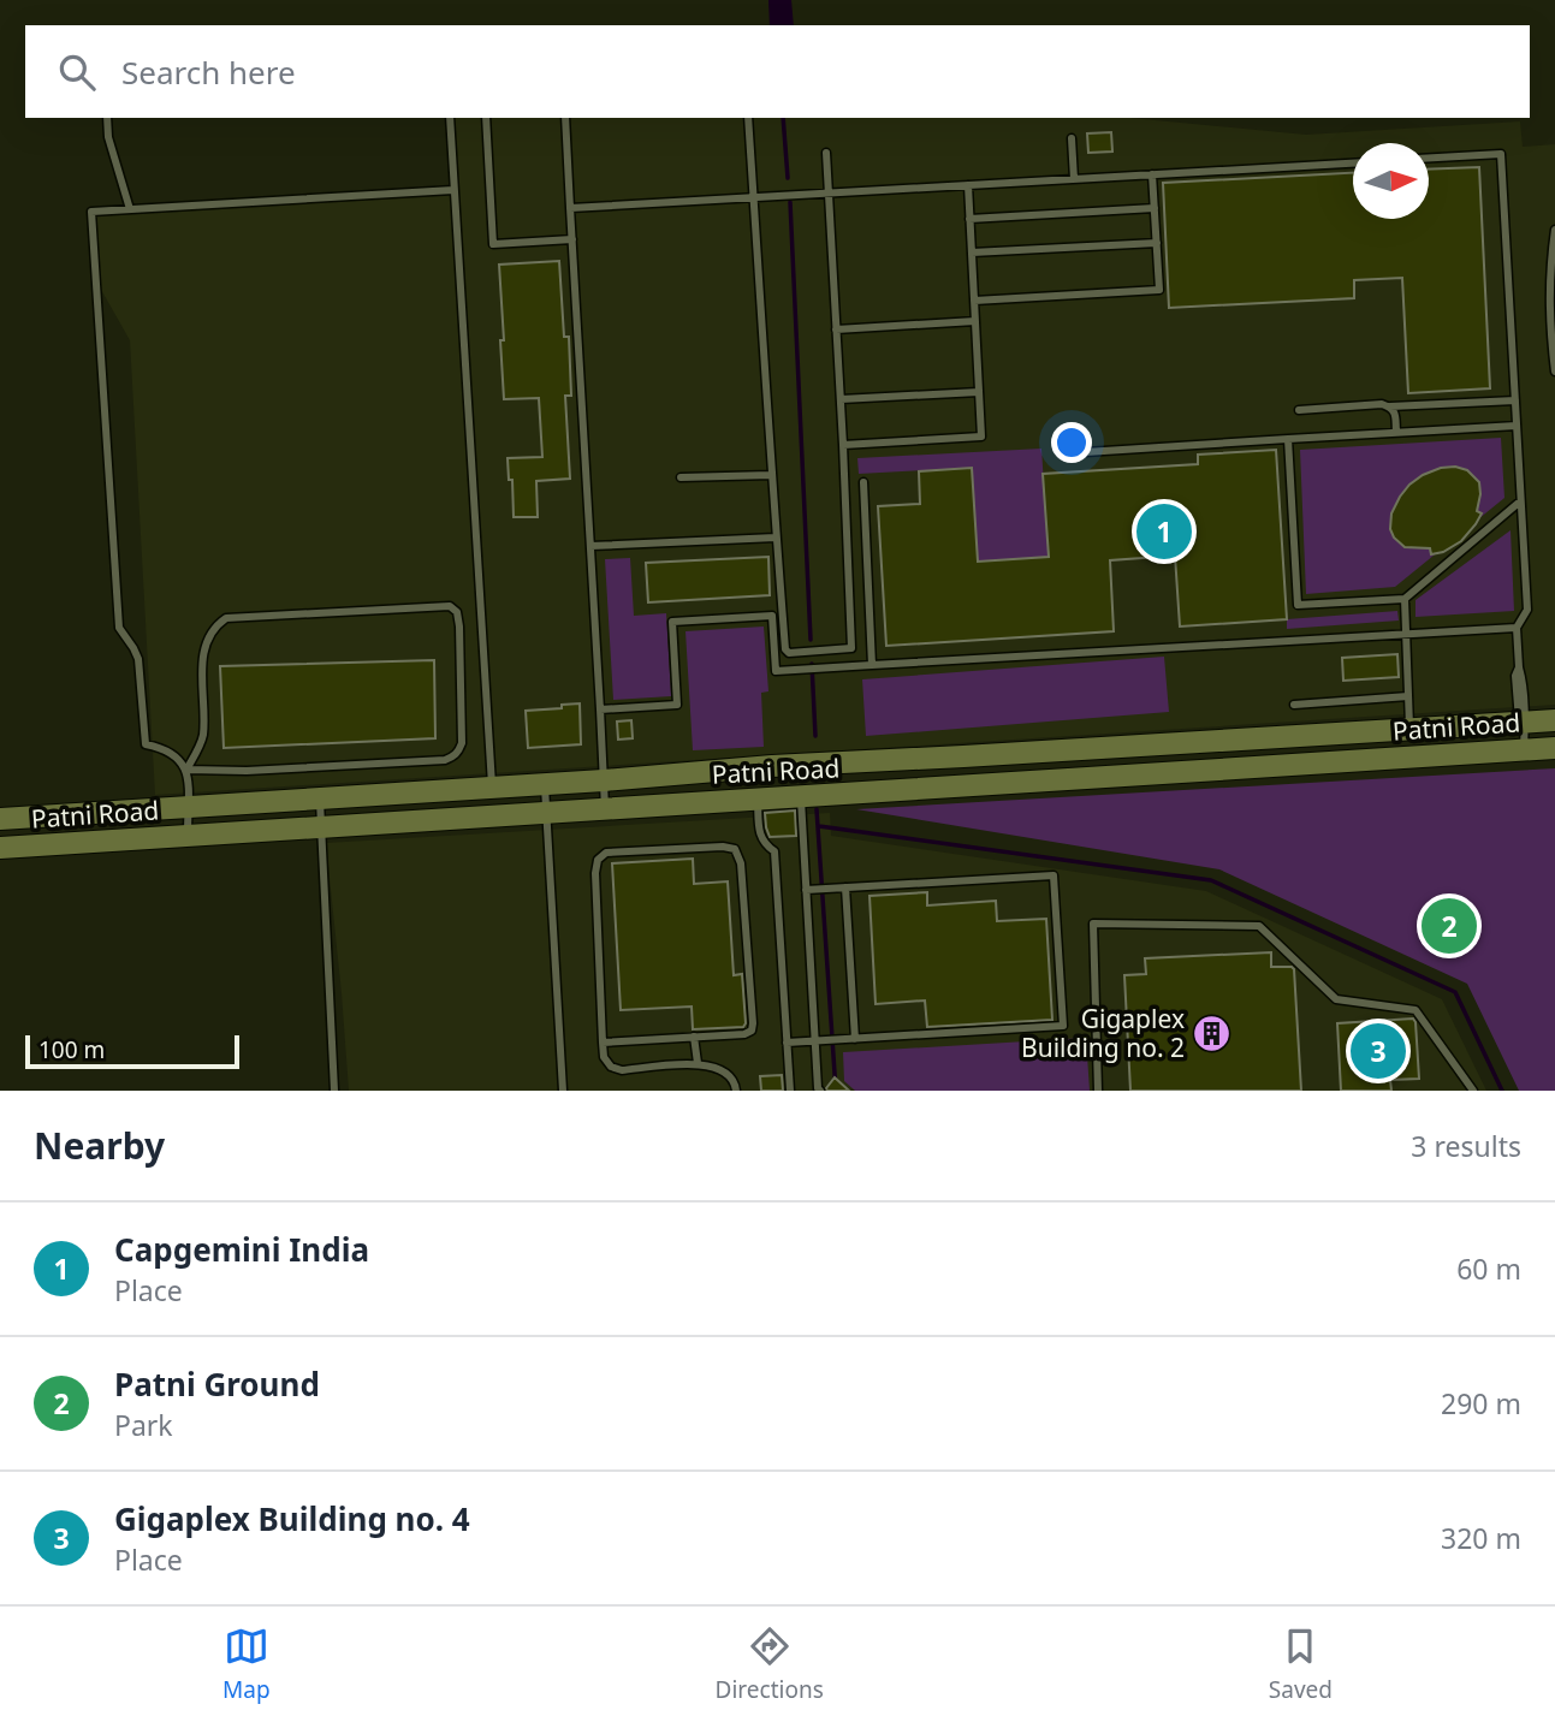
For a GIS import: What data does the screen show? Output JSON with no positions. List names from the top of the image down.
{
  "streets": {
    "main road": ["Patni Road"]
  },
  "places": {
    "building": ["Gigaplex Building no. 2"]
  },
  "scale_bar": "100 m",
  "north": "right",
  "page": {
    "search": "Search here",
    "pins": ["1", "2", "3"],
    "scale": "100 m",
    "heading": ["Nearby", "3 results"],
    "list": [
      {
        "mark": "1",
        "name": "Capgemini India",
        "note": "Place",
        "value": "60 m"
      },
      {
        "mark": "2",
        "name": "Patni Ground",
        "note": "Park",
        "value": "290 m"
      },
      {
        "mark": "3",
        "name": "Gigaplex Building no. 4",
        "note": "Place",
        "value": "320 m"
      }
    ],
    "nav": ["Map", "Directions", "Saved"]
  }
}
